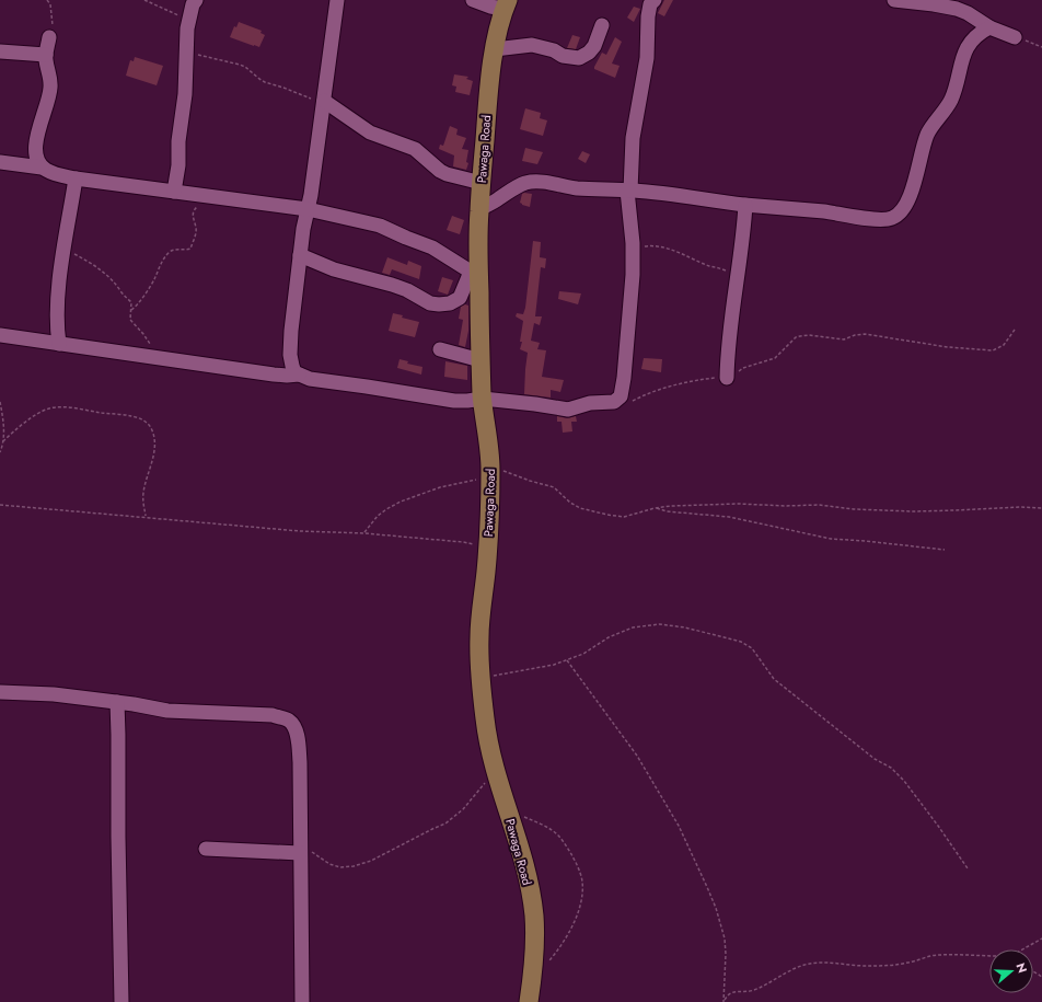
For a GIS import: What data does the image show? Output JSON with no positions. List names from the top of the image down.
{
  "streets": {
    "main road": ["Pawaga Road"]
  },
  "north": "right"
}
